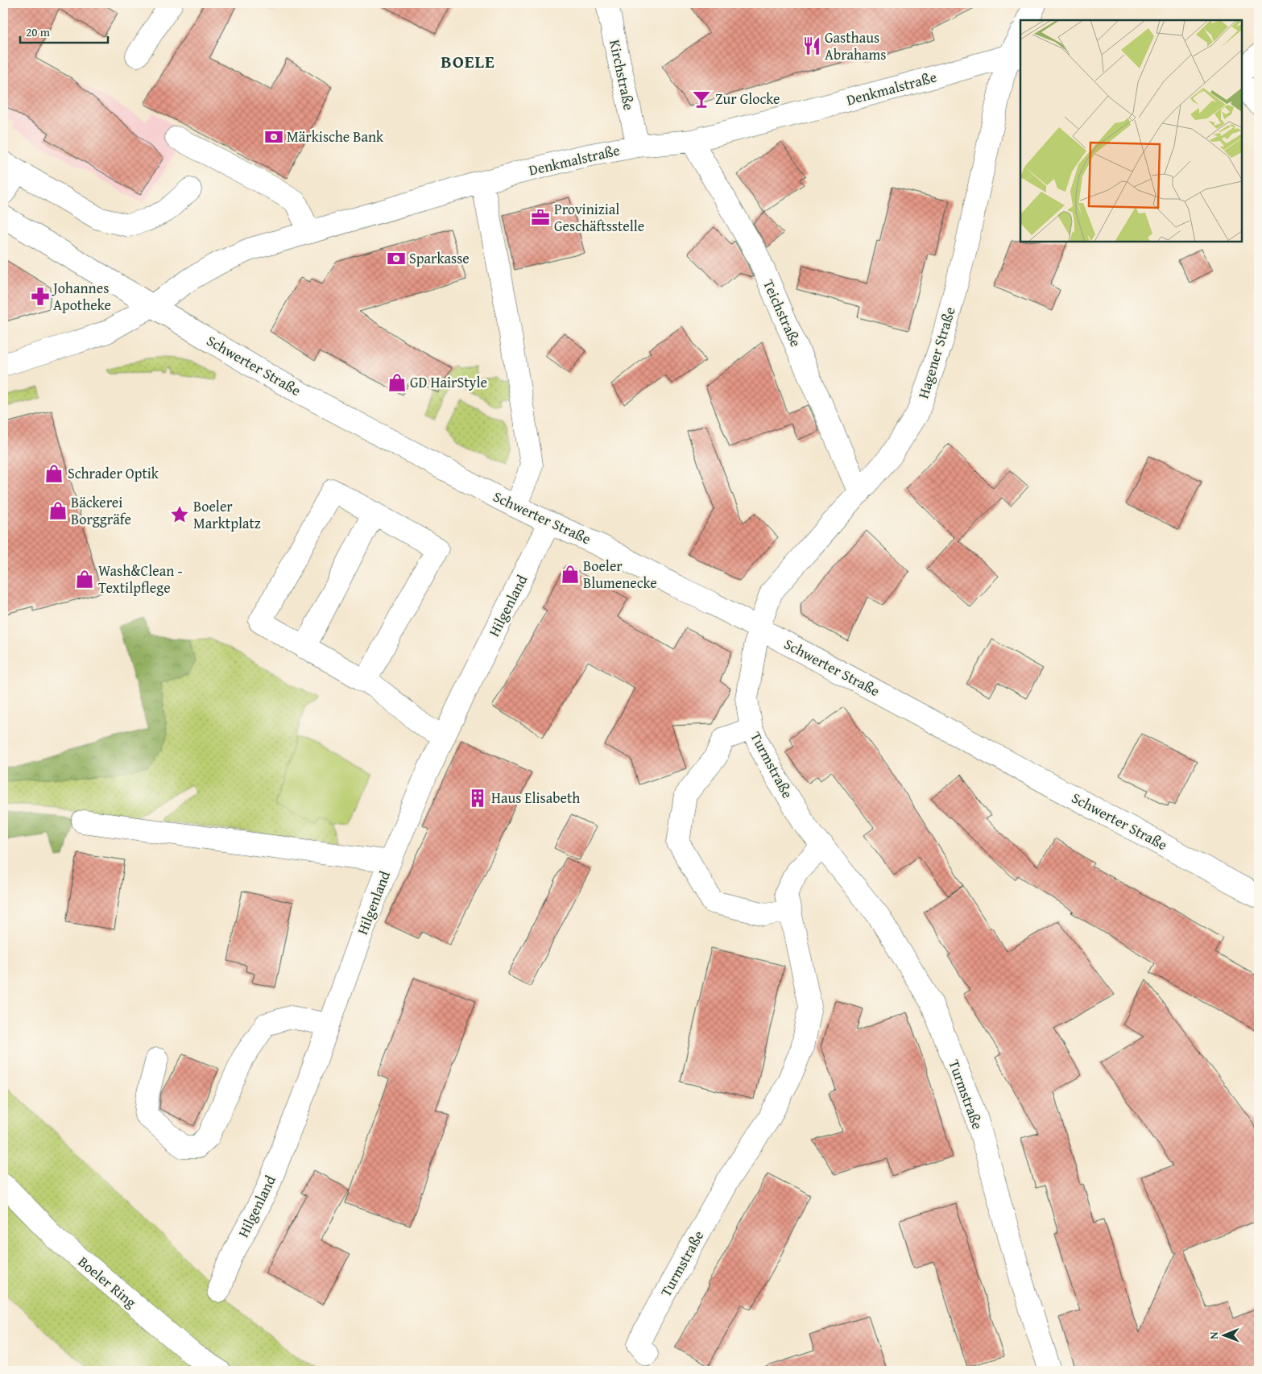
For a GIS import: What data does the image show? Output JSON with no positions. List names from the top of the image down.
{
  "streets": {
    "street": [
      "Kirchstraße",
      "Denkmalstraße",
      "Teichstraße",
      "Hagener Straße",
      "Schwerter Straße",
      "Hilgenland",
      "Turmstraße",
      "Boeler Ring"
    ]
  },
  "crossings": [
    ["Kirchstraße", "Denkmalstraße"],
    ["Denkmalstraße", "Teichstraße"],
    ["Denkmalstraße", "Hagener Straße"],
    ["Denkmalstraße", "Schwerter Straße"],
    ["Teichstraße", "Hagener Straße"],
    ["Hagener Straße", "Schwerter Straße"],
    ["Hagener Straße", "Turmstraße"],
    ["Schwerter Straße", "Hilgenland"],
    ["Schwerter Straße", "Turmstraße"]
  ],
  "districts": ["BOELE"],
  "places": {
    "restaurant": ["Gasthaus Abrahams"],
    "bar": ["Zur Glocke"],
    "bank": ["Märkische Bank", "Sparkasse"],
    "office": ["Provinizial Geschäftsstelle"],
    "pharmacy": ["Johannes Apotheke"],
    "shop": [
      "GD HairStyle",
      "Schrader Optik",
      "Bäckerei Borggräfe",
      "Boeler Blumenecke",
      "Wash&Clean - Textilpflege"
    ],
    "place": ["Boeler Marktplatz"],
    "building": ["Haus Elisabeth"]
  },
  "scale_bar": "20 m",
  "north": "left"
}
